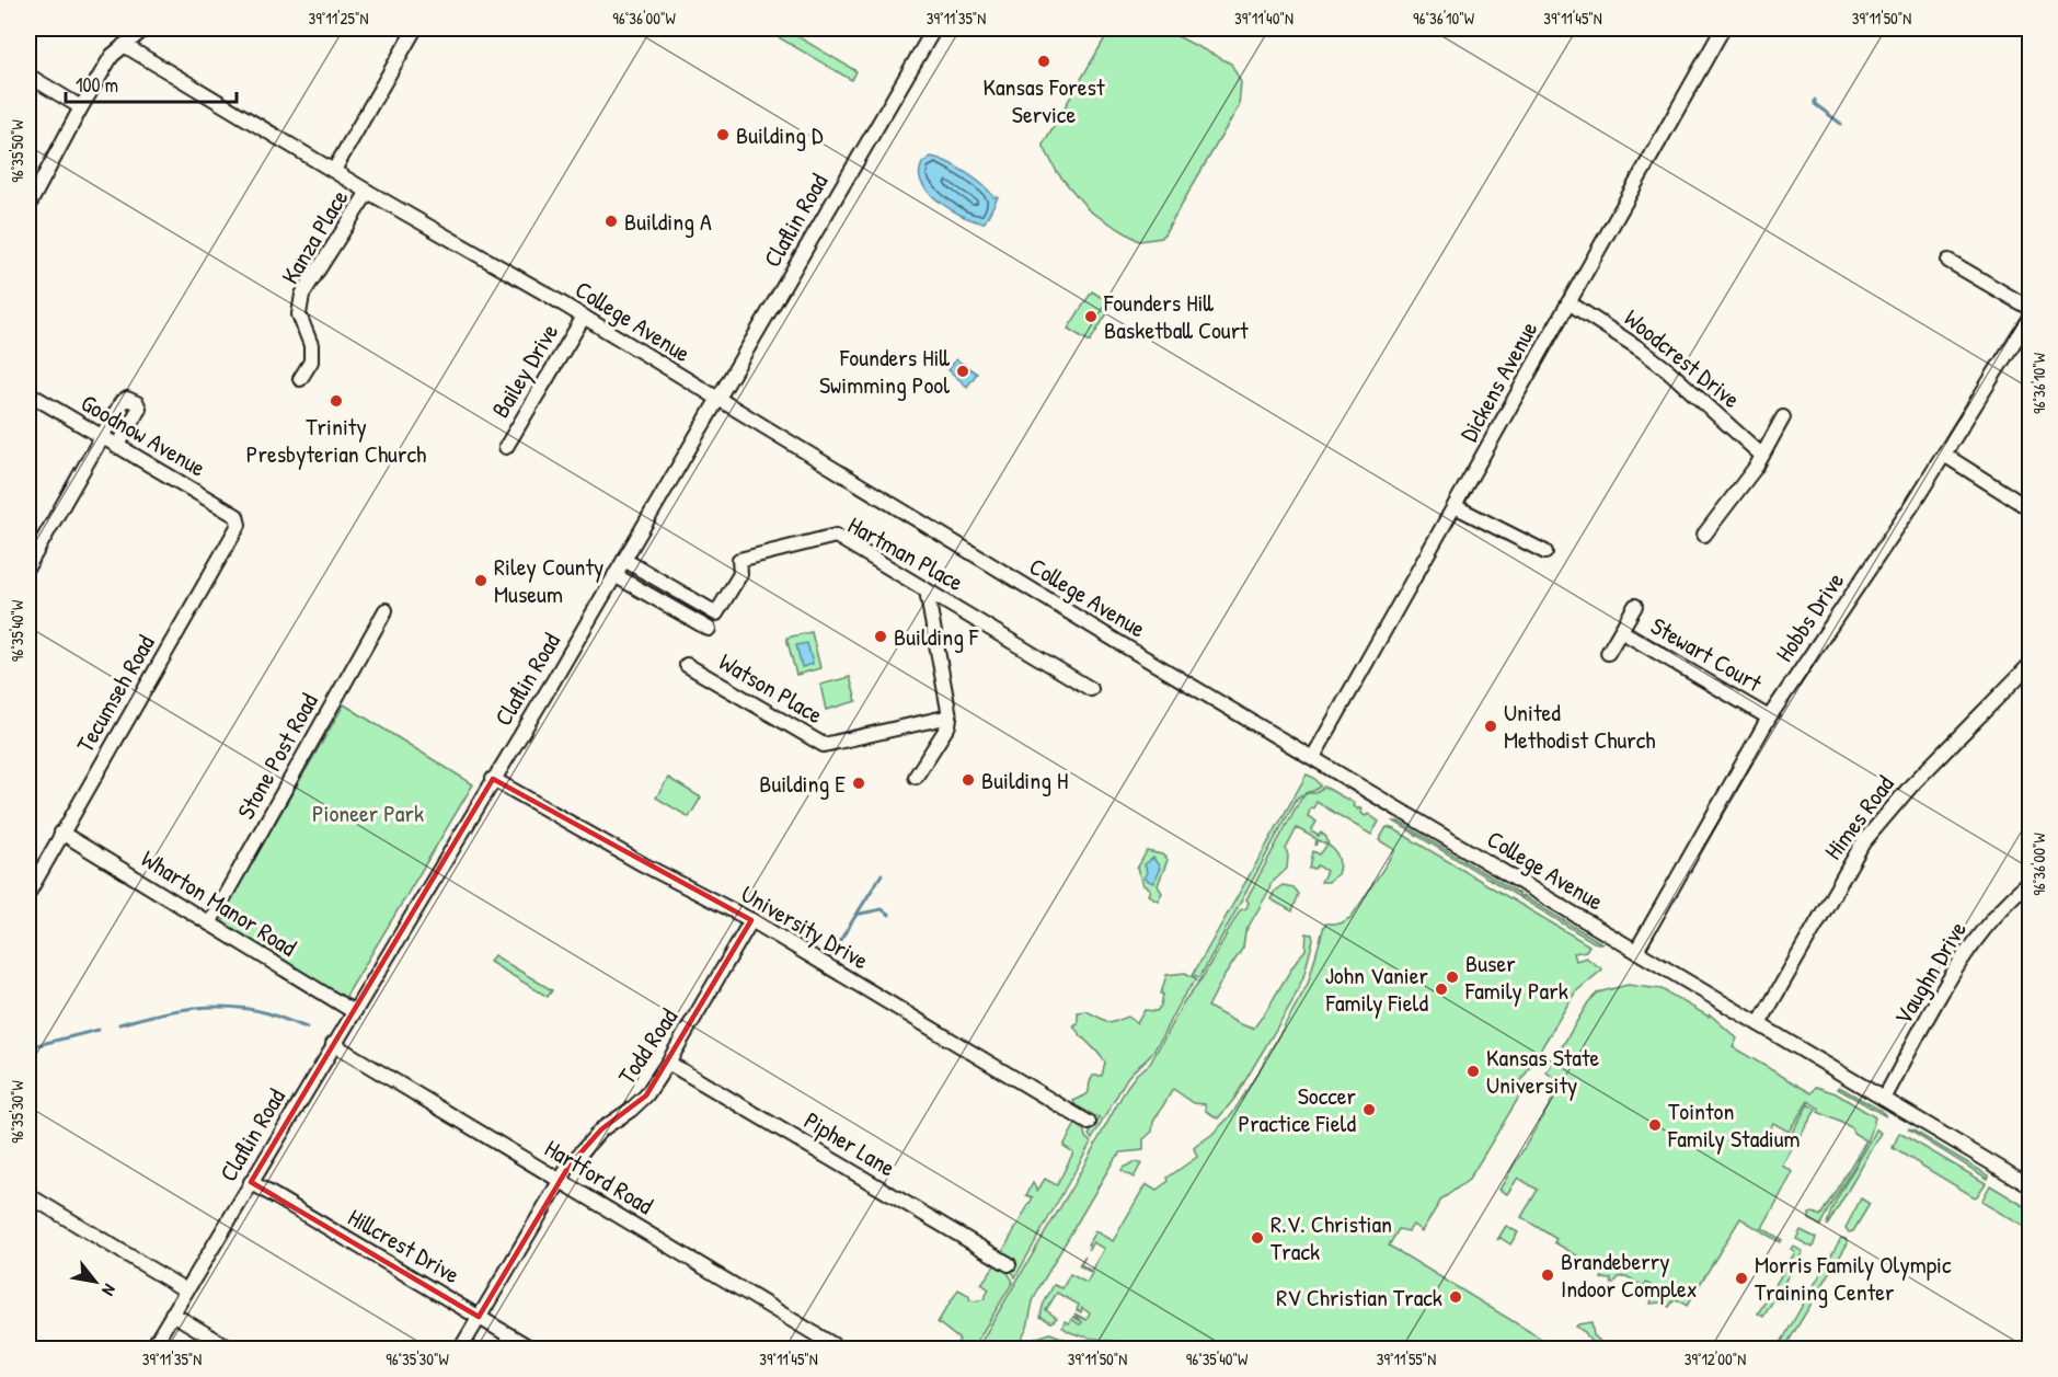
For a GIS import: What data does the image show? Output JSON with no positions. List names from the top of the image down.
{
  "streets": {
    "street": [
      "Claflin Road",
      "Kanza Place",
      "College Avenue",
      "Woodcrest Drive",
      "Bailey Drive",
      "Dickens Avenue",
      "Goodnow Avenue",
      "Hartman Place",
      "Hobbs Drive",
      "Stewart Court",
      "Watson Place",
      "Tecumseh Road",
      "Stone Post Road",
      "Himes Road",
      "Wharton Manor Road",
      "University Drive",
      "Vaughn Drive",
      "Todd Road",
      "Pipher Lane",
      "Hartford Road",
      "Hillcrest Drive"
    ]
  },
  "crossings": [
    ["Claflin Road", "College Avenue"],
    ["Claflin Road", "Hartman Place"],
    ["Claflin Road", "Wharton Manor Road"],
    ["Claflin Road", "University Drive"],
    ["Claflin Road", "Hartford Road"],
    ["Claflin Road", "Hillcrest Drive"],
    ["Kanza Place", "College Avenue"],
    ["College Avenue", "Bailey Drive"],
    ["College Avenue", "Dickens Avenue"],
    ["College Avenue", "Hobbs Drive"],
    ["College Avenue", "Himes Road"],
    ["College Avenue", "Vaughn Drive"],
    ["Woodcrest Drive", "Dickens Avenue"],
    ["Goodnow Avenue", "Tecumseh Road"],
    ["Hobbs Drive", "Stewart Court"],
    ["Tecumseh Road", "Wharton Manor Road"],
    ["Stone Post Road", "Wharton Manor Road"],
    ["University Drive", "Todd Road"],
    ["Todd Road", "Pipher Lane"],
    ["Todd Road", "Hartford Road"],
    ["Todd Road", "Hillcrest Drive"]
  ],
  "parks": ["Pioneer Park"],
  "places": [
    "Kansas Forest Service",
    "Building D",
    "Building A",
    "Founders Hill Basketball Court",
    "Founders Hill Swimming Pool",
    "Trinity Presbyterian Church",
    "Riley County Museum",
    "Building F",
    "United Methodist Church",
    "Building H",
    "Building E",
    "Buser Family Park",
    "John Vanier Family Field",
    "Kansas State University",
    "Soccer Practice Field",
    "Tointon Family Stadium",
    "R.V. Christian Track",
    "Brandeberry Indoor Complex",
    "Morris Family Olympic Training Center",
    "RV Christian Track"
  ],
  "scale_bar": "100 m",
  "north": "bottom right",
  "coordinates": [
    "39°11'25\"N",
    "96°36'00\"W",
    "39°11'35\"N",
    "39°11'40\"N",
    "96°36'10\"W",
    "39°11'45\"N",
    "39°11'50\"N",
    "96°35'50\"W",
    "96°35'40\"W",
    "96°35'30\"W",
    "39°11'55\"N",
    "39°12'00\"N"
  ]
}
